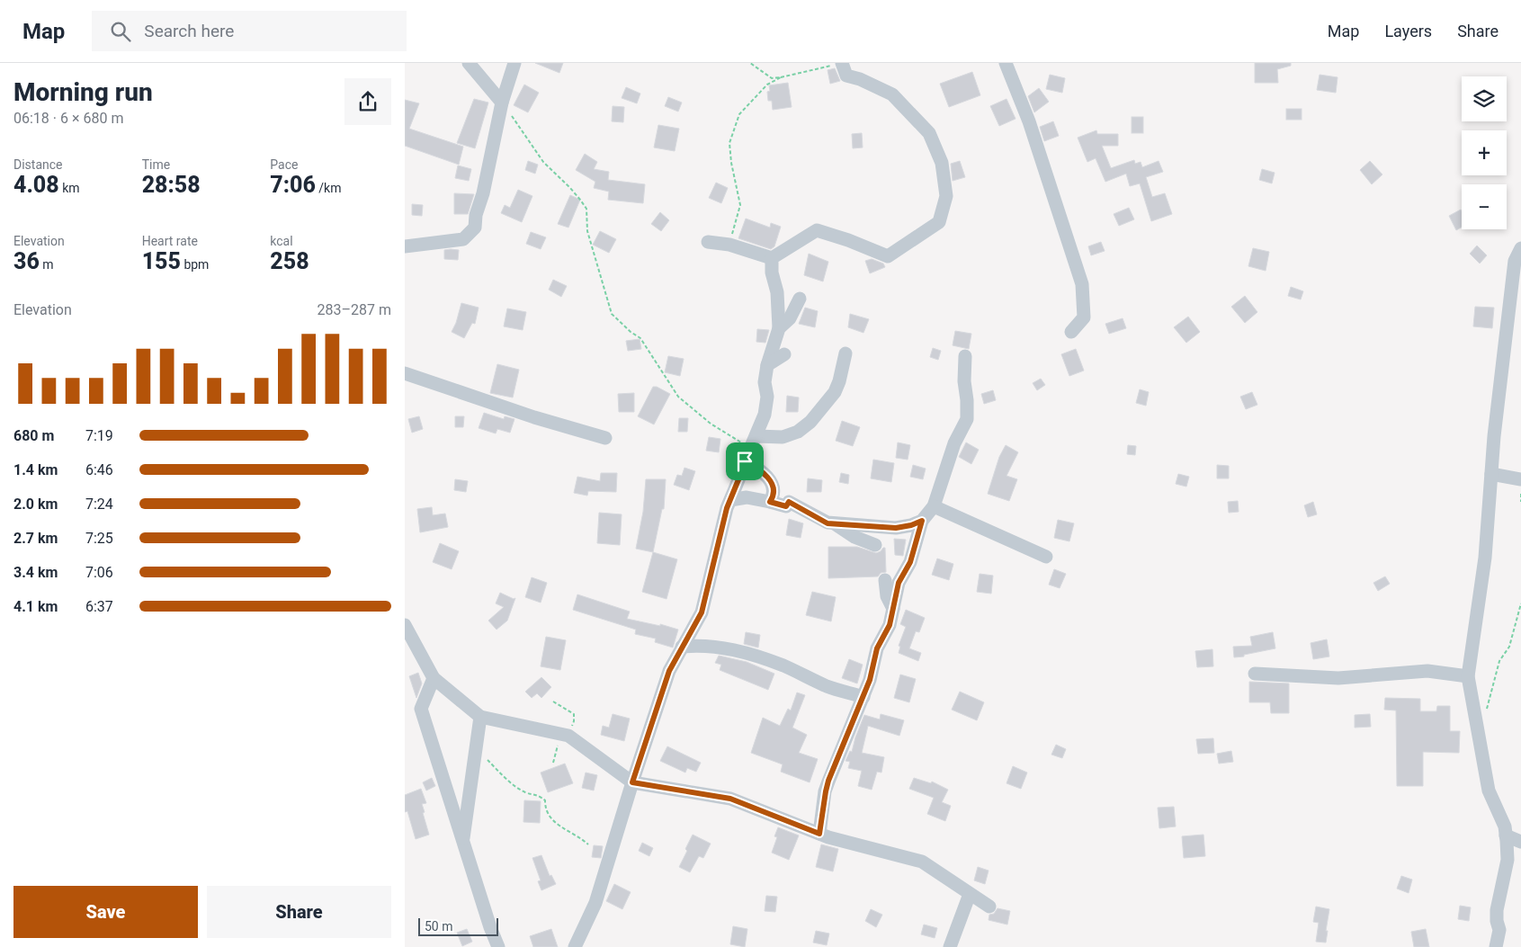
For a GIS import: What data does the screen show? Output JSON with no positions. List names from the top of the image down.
{
  "scale_bar": "50 m",
  "page": {
    "header": "Map",
    "search": "Search here",
    "nav": ["Map", "Layers", "Share"],
    "heading": ["Morning run", "06:18 · 6 × 680 m"],
    "map_buttons": ["+", "−"],
    "stats": [
      ["Distance", "4.08 km"],
      ["Time", "28:58"],
      ["Pace", "7:06 /km"],
      ["Elevation", "36 m"],
      ["Heart rate", "155 bpm"],
      ["kcal", "258"]
    ],
    "chart": ["Elevation", "283–287 m"],
    "list": [
      {
        "name": "680 m",
        "note": "7:19"
      },
      {
        "name": "1.4 km",
        "note": "6:46"
      },
      {
        "name": "2.0 km",
        "note": "7:24"
      },
      {
        "name": "2.7 km",
        "note": "7:25"
      },
      {
        "name": "3.4 km",
        "note": "7:06"
      },
      {
        "name": "4.1 km",
        "note": "6:37"
      }
    ],
    "buttons": ["Save", "Share"],
    "scale": "50 m"
  }
}
